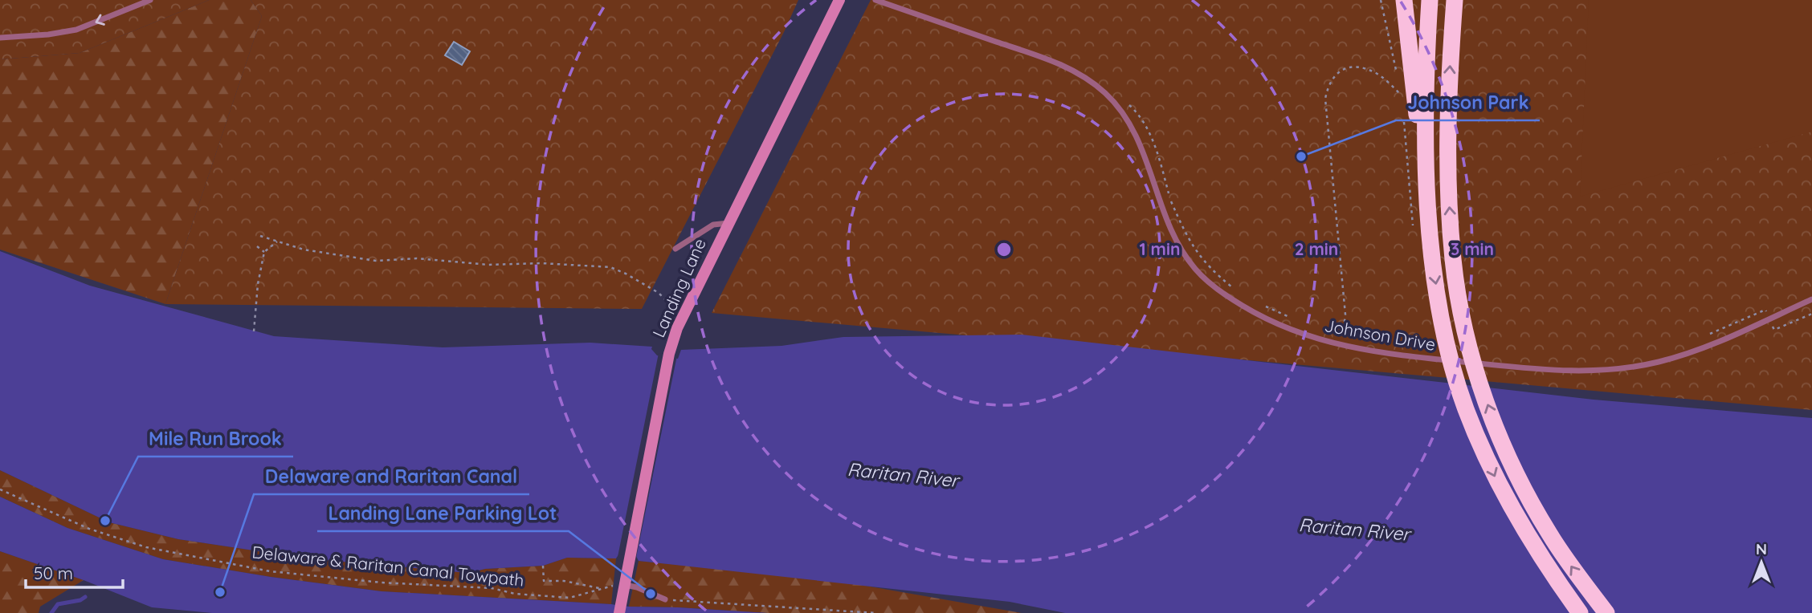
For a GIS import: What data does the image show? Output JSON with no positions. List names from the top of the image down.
{
  "streets": {
    "street": ["Landing Lane"],
    "lane": ["Johnson Drive"],
    "path": ["Delaware & Raritan Canal Towpath"]
  },
  "crossings": [
    ["Landing Lane", "Delaware & Raritan Canal Towpath"]
  ],
  "water": ["Raritan River"],
  "places": [
    "Johnson Park",
    "Mile Run Brook",
    "Delaware and Raritan Canal",
    "Landing Lane Parking Lot"
  ],
  "scale_bar": "50 m",
  "north": "top",
  "rings": ["1 min", "2 min", "3 min"]
}
